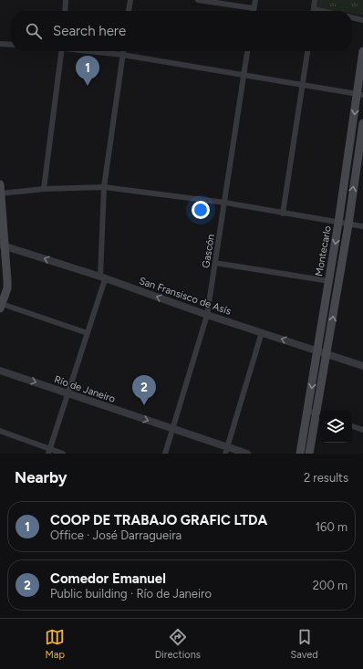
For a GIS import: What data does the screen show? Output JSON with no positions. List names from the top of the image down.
{
  "streets": {
    "main road": ["Montecarlo"],
    "street": ["Gascón", "San Fransisco de Asís", "Río de Janeiro"]
  },
  "crossings": [
    ["Gascón", "San Fransisco de Asís"],
    ["Gascón", "Río de Janeiro"],
    ["Montecarlo", "San Fransisco de Asís"]
  ],
  "page": {
    "search": "Search here",
    "pins": ["1", "2"],
    "heading": ["Nearby", "2 results"],
    "list": [
      {
        "mark": "1",
        "name": "COOP DE TRABAJO GRAFIC LTDA",
        "note": "Office · José Darragueira",
        "value": "160 m"
      },
      {
        "mark": "2",
        "name": "Comedor Emanuel",
        "note": "Public building · Río de Janeiro",
        "value": "200 m"
      }
    ],
    "nav": ["Map", "Directions", "Saved"]
  }
}
